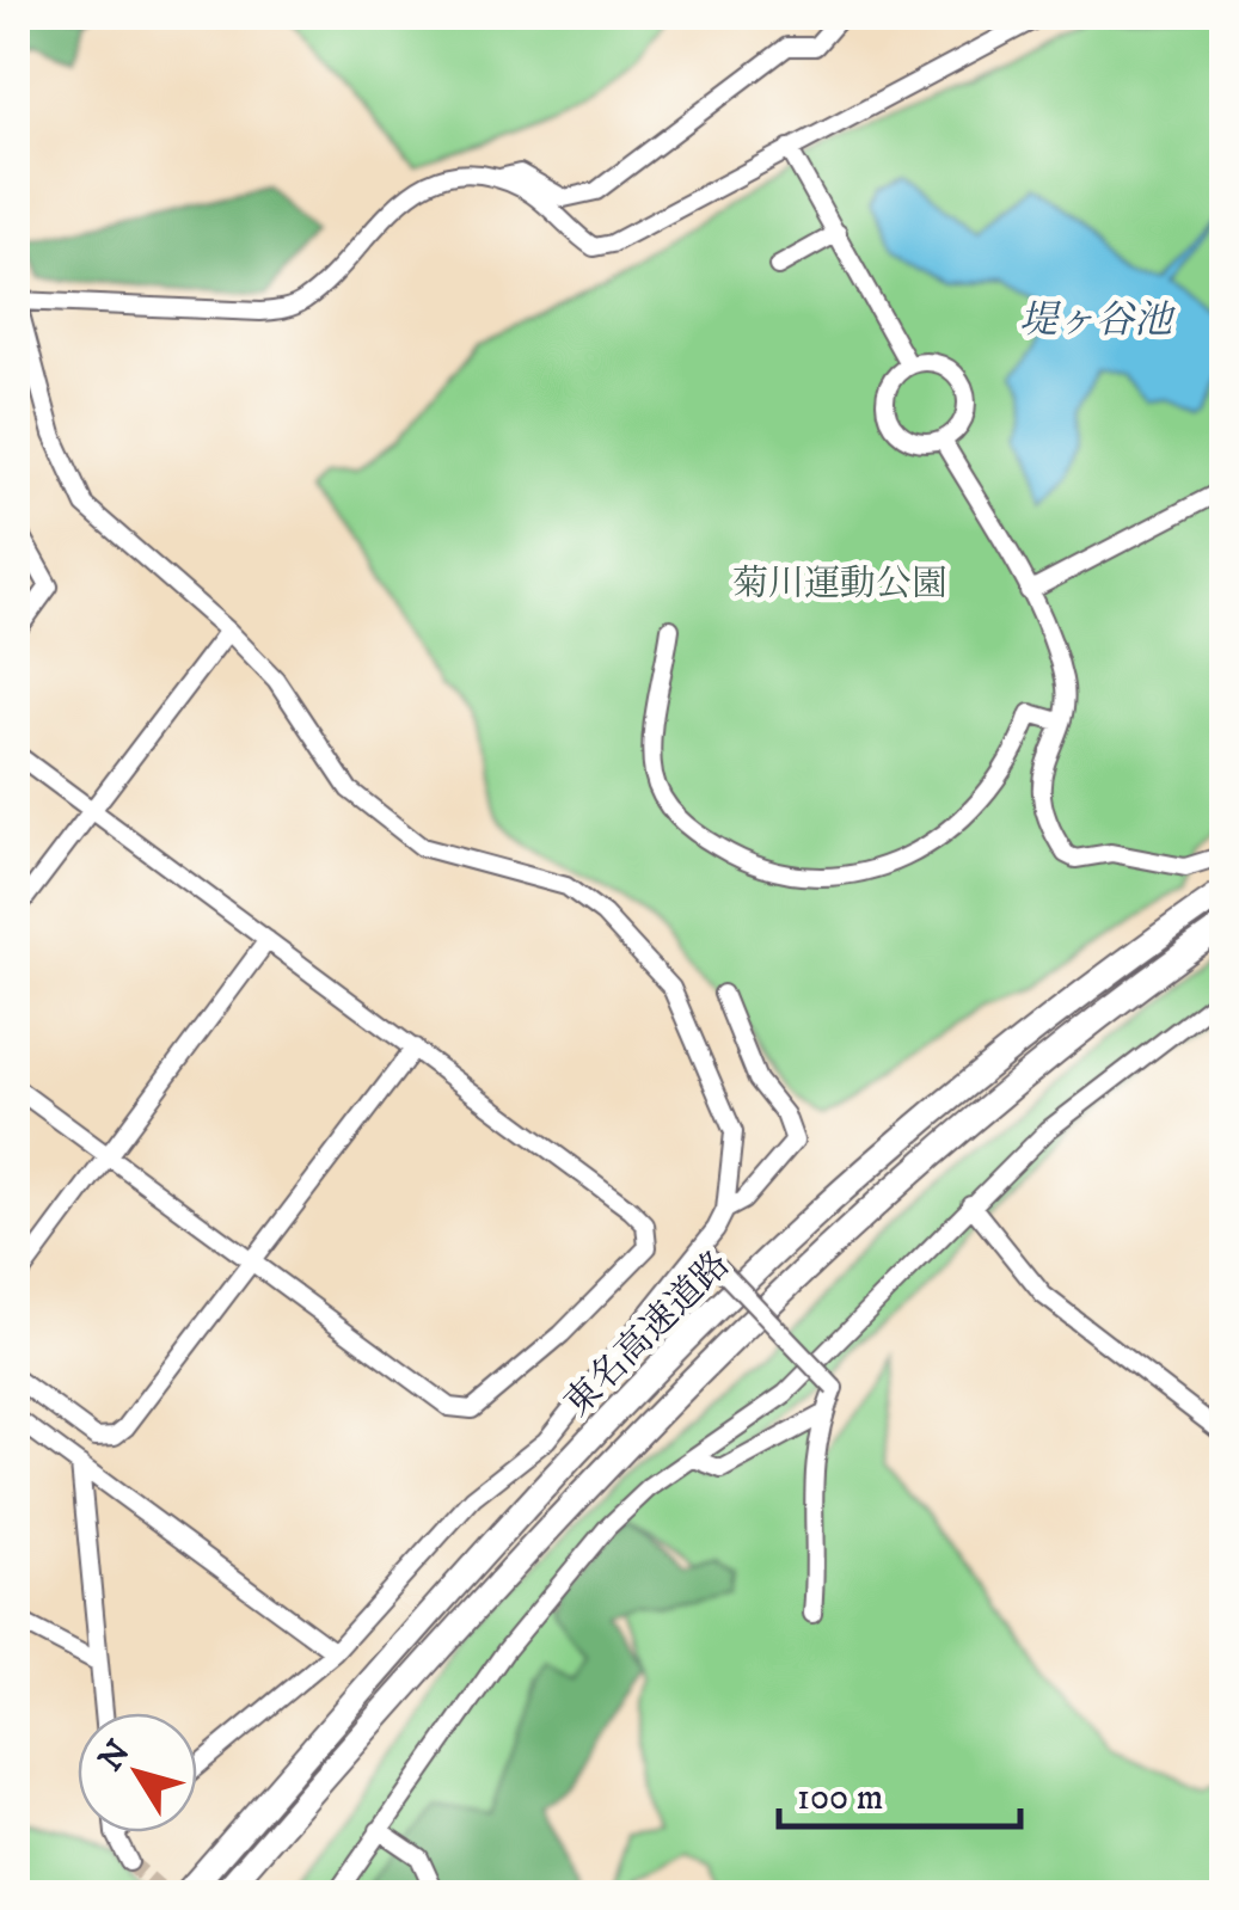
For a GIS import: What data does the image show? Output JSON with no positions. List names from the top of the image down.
{
  "streets": {
    "highway": ["東名高速道路"]
  },
  "water": ["堤ヶ谷池"],
  "parks": ["菊川運動公園"],
  "scale_bar": "100 m",
  "north": "top left"
}
